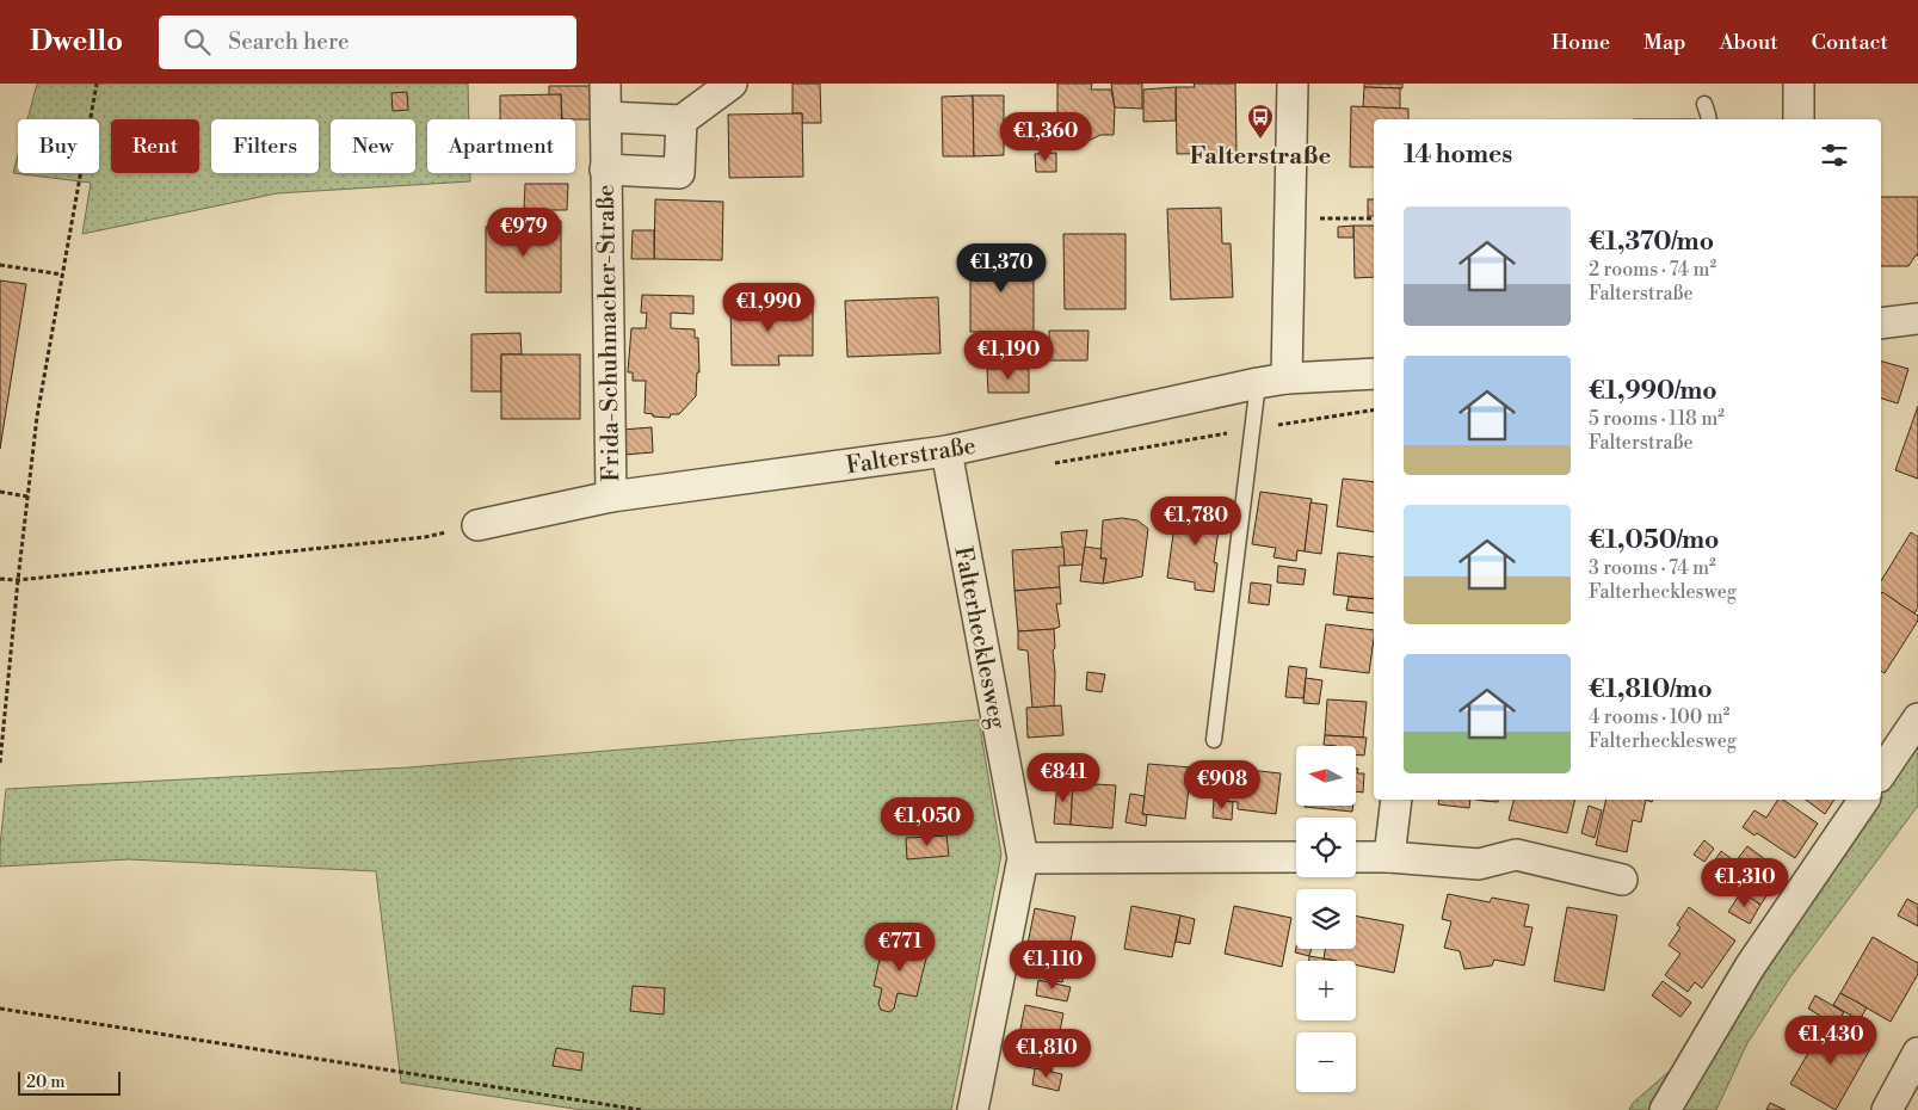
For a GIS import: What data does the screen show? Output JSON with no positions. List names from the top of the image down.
{
  "streets": {
    "street": ["Frida-Schuhmacher-Straße", "Falterstraße", "Falterhecklesweg"]
  },
  "crossings": [
    ["Frida-Schuhmacher-Straße", "Falterstraße"],
    ["Falterstraße", "Falterhecklesweg"]
  ],
  "places": {
    "bus stop": ["Falterstraße"]
  },
  "scale_bar": "20 m",
  "north": "left",
  "page": {
    "header": "Dwello",
    "search": "Search here",
    "nav": [
      "Home",
      "Map",
      "About",
      "Contact"
    ],
    "price": [
      "€1,360",
      "€979",
      "€1,370",
      "€1,990",
      "€1,190",
      "€1,780",
      "€841",
      "€908",
      "€1,050",
      "€1,310",
      "€771",
      "€1,110",
      "€1,430",
      "€1,810"
    ],
    "chip": [
      "Buy",
      "Rent",
      "Filters",
      "New",
      "Apartment"
    ],
    "heading": "14 homes",
    "list": [
      {
        "name": "€1,370/mo",
        "note": "2 rooms · 74 m² · Falterstraße"
      },
      {
        "name": "€1,990/mo",
        "note": "5 rooms · 118 m² · Falterstraße"
      },
      {
        "name": "€1,050/mo",
        "note": "3 rooms · 74 m² · Falterhecklesweg"
      },
      {
        "name": "€1,810/mo",
        "note": "4 rooms · 100 m² · Falterhecklesweg"
      }
    ],
    "map_buttons": ["+", "−"],
    "scale": "20 m"
  }
}
